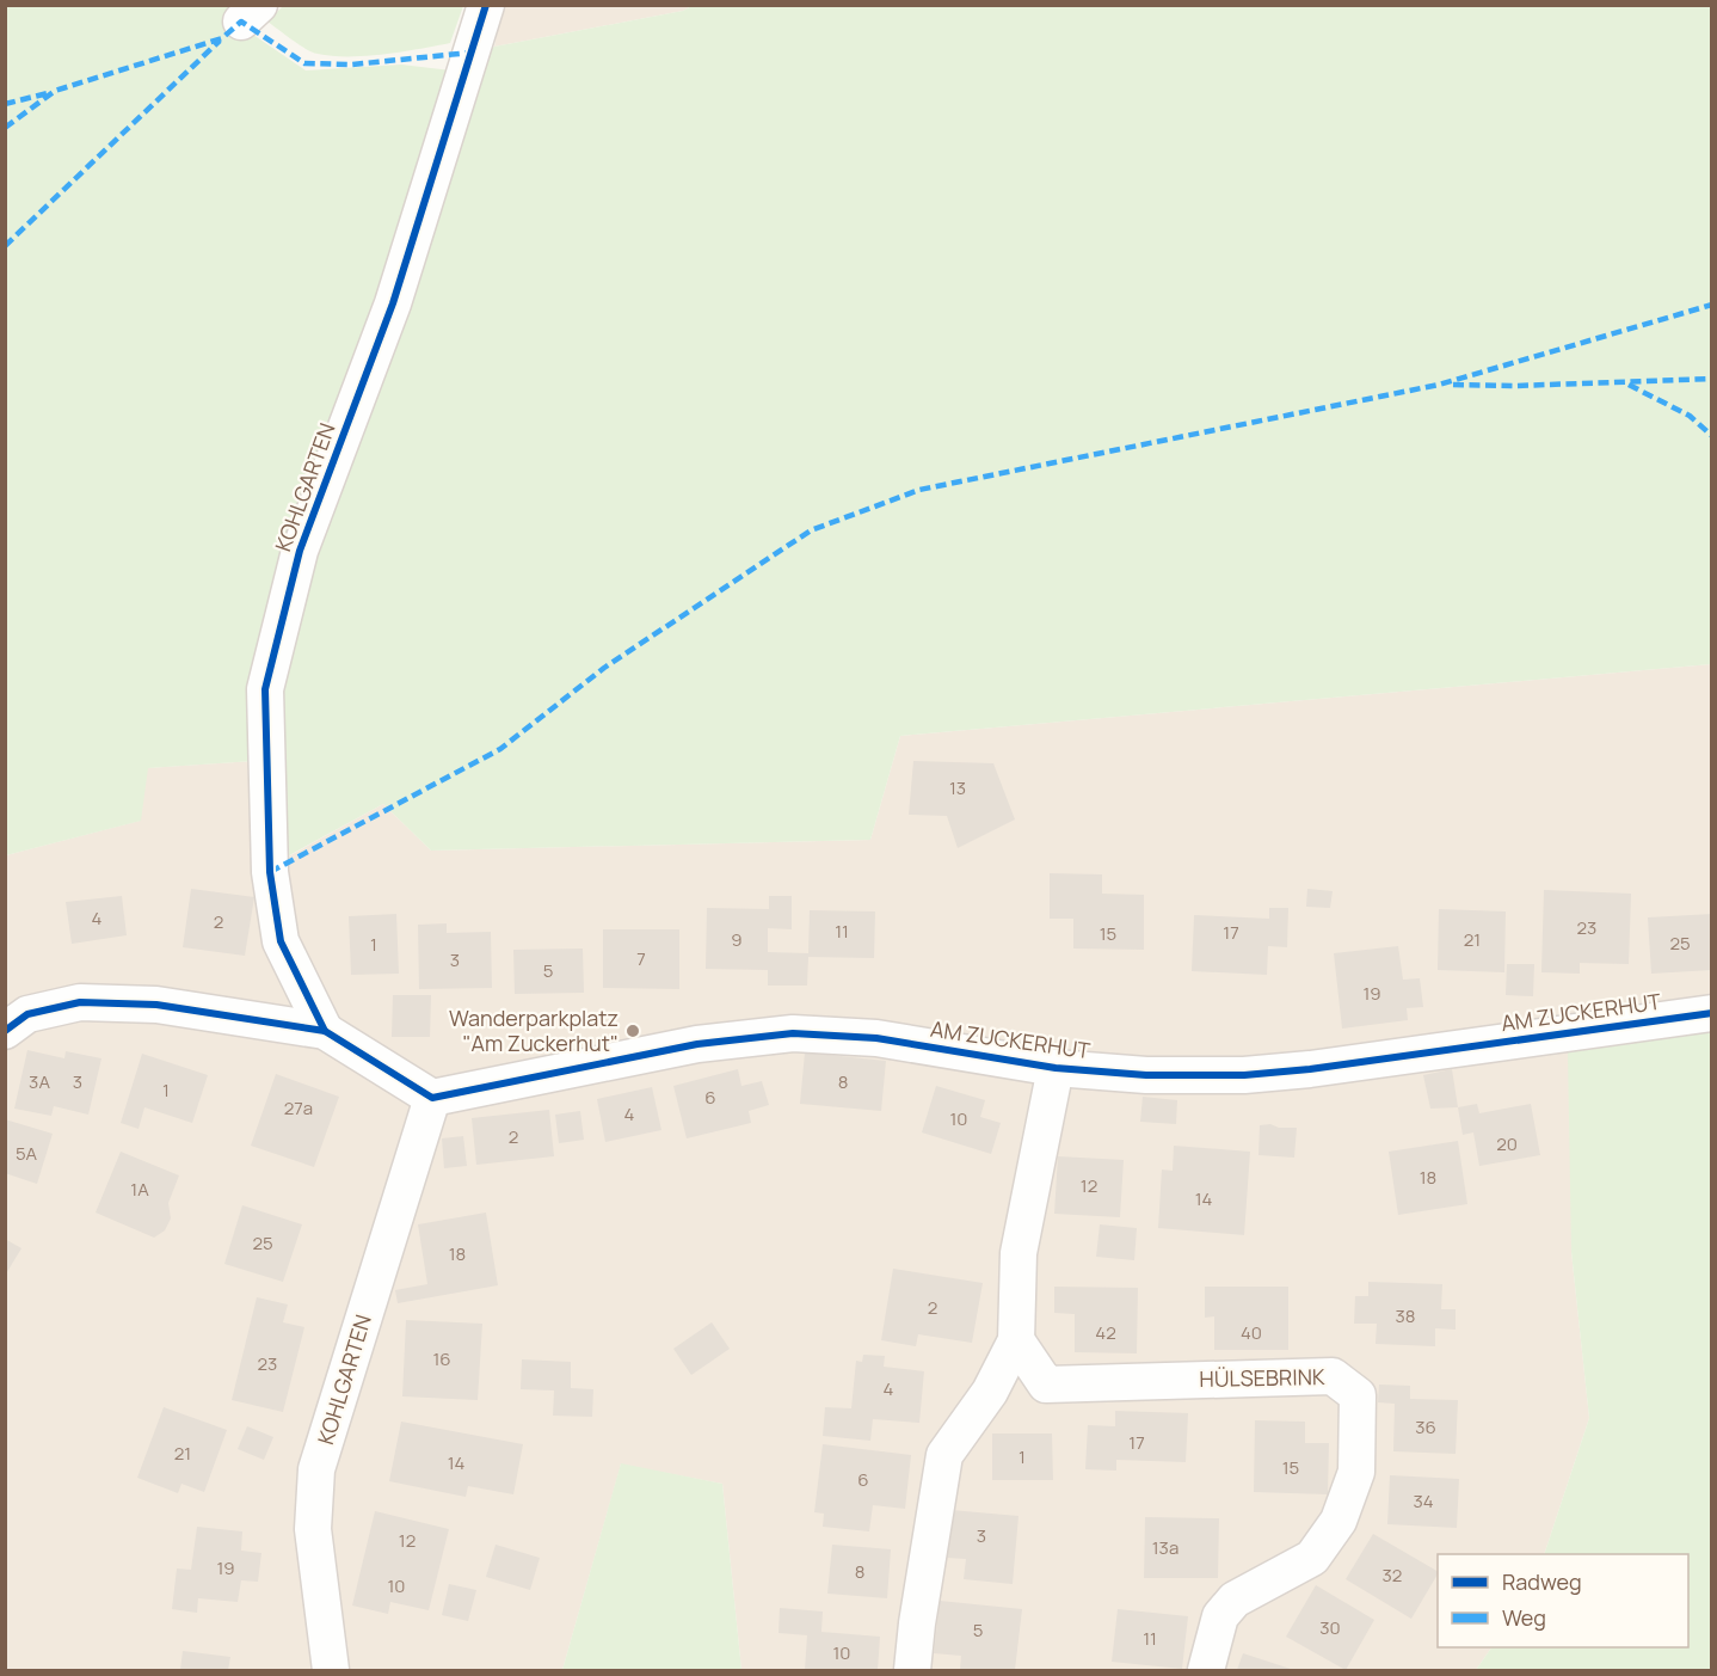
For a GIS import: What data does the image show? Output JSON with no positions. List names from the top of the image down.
{
  "streets": {
    "street": ["KOHLGARTEN", "AM ZUCKERHUT", "HÜLSEBRINK"]
  },
  "crossings": [
    ["KOHLGARTEN", "AM ZUCKERHUT"]
  ],
  "places": ["Wanderparkplatz \"Am Zuckerhut\""],
  "house_numbers": [
    "13",
    "4",
    "2",
    "23",
    "11",
    "17",
    "15",
    "9",
    "21",
    "25",
    "1",
    "7",
    "3",
    "5",
    "19",
    "3A",
    "3",
    "8",
    "1",
    "6",
    "27a",
    "4",
    "10",
    "2",
    "20",
    "5A",
    "18",
    "12",
    "1A",
    "14",
    "25",
    "18",
    "2",
    "38",
    "42",
    "40",
    "16",
    "23",
    "4",
    "36",
    "17",
    "21",
    "1",
    "14",
    "15",
    "6",
    "34",
    "3",
    "12",
    "13a",
    "19",
    "8",
    "32",
    "10",
    "30",
    "5",
    "11",
    "10"
  ],
  "legend": ["Radweg", "Weg"]
}
